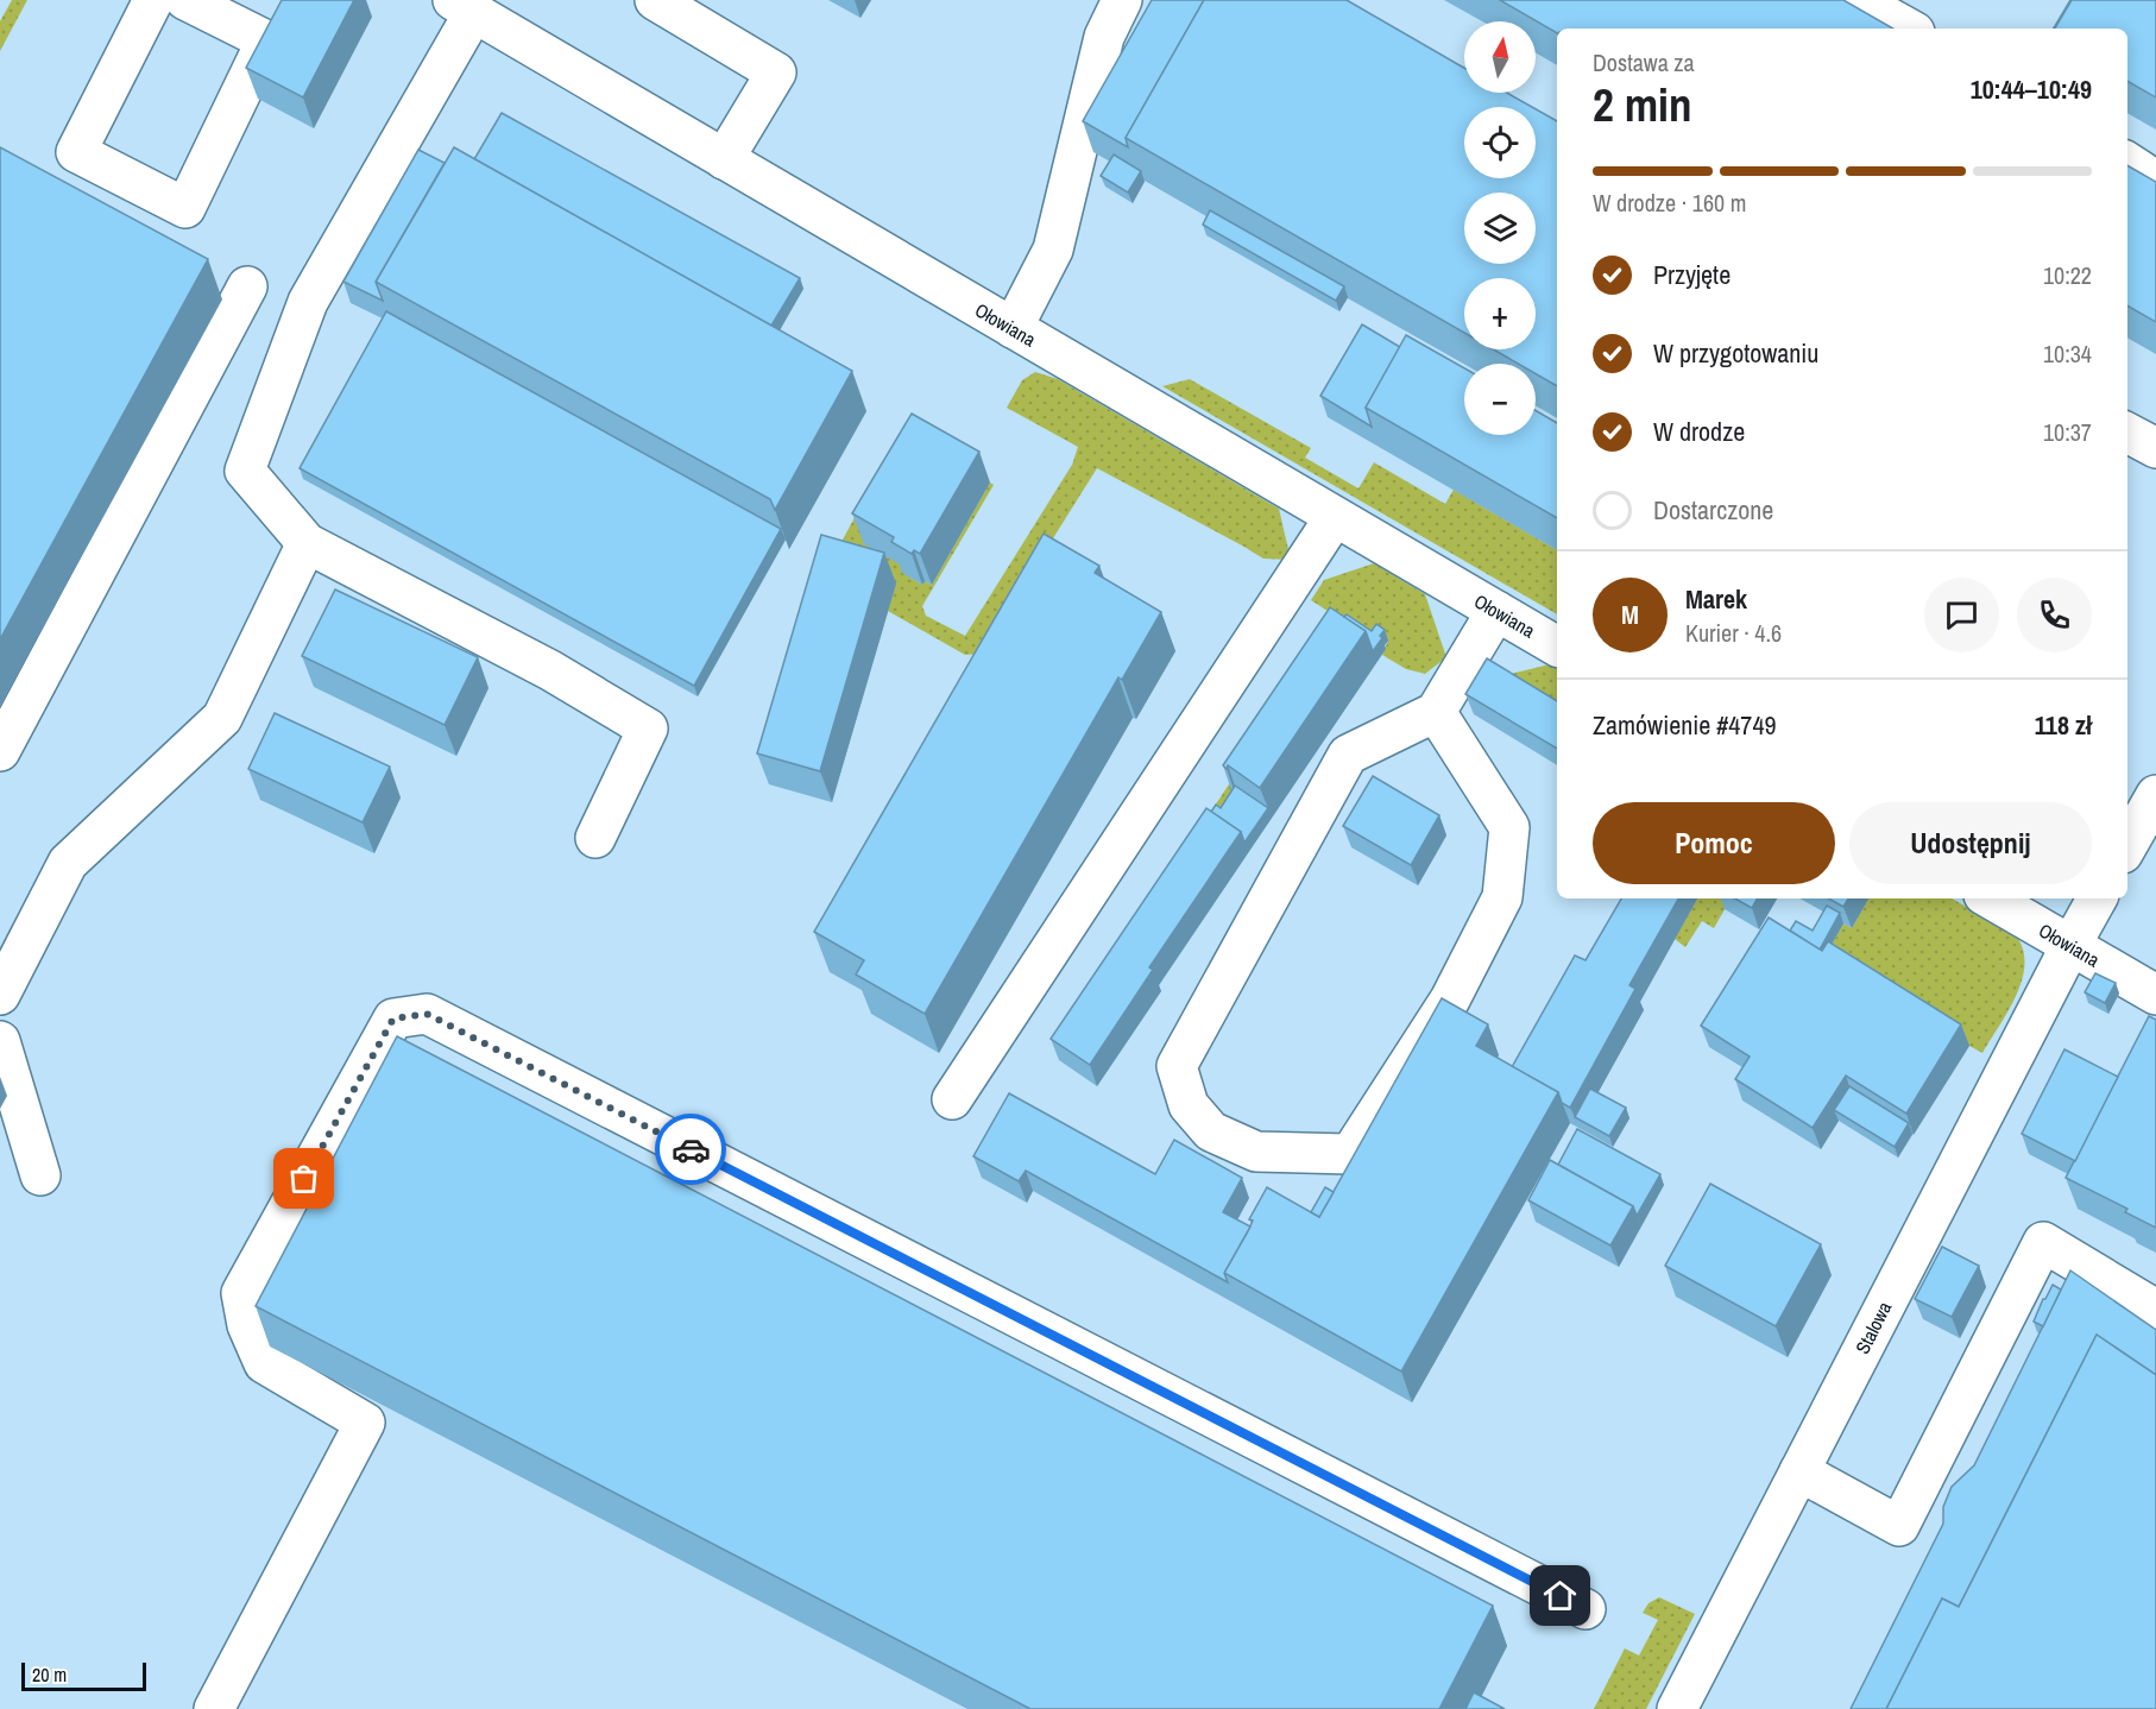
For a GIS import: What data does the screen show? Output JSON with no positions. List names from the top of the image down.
{
  "streets": {
    "street": ["Ołowiana", "Stalowa"]
  },
  "crossings": [
    ["Ołowiana", "Stalowa"]
  ],
  "scale_bar": "20 m",
  "north": "top",
  "page": {
    "map_buttons": ["+", "−"],
    "heading": ["2 min", "Dostawa za", "10:44–10:49"],
    "panel": [
      "Marek",
      "Kurier · 4.6",
      "Zamówienie #4749",
      "118 zł"
    ],
    "bar": "W drodze · 160 m",
    "list": [
      ["Przyjęte", "10:22"],
      ["W przygotowaniu", "10:34"],
      ["W drodze", "10:37"],
      "Dostarczone"
    ],
    "round": "M",
    "buttons": ["Pomoc", "Udostępnij"],
    "scale": "20 m"
  }
}
